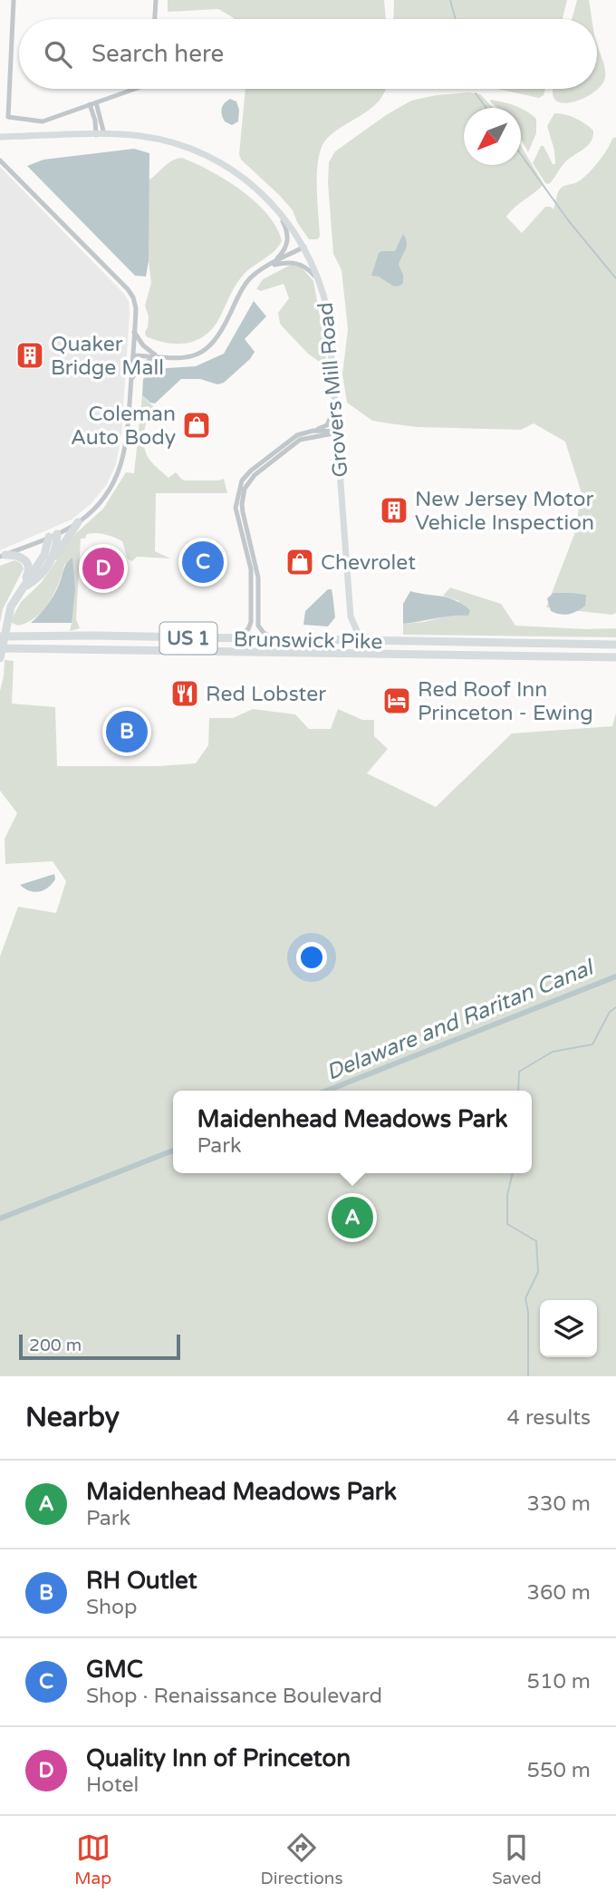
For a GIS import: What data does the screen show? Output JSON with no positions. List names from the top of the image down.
{
  "streets": {
    "highway": ["US 1", "Brunswick Pike"],
    "street": ["Grovers Mill Road"]
  },
  "crossings": [
    ["Grovers Mill Road", "Brunswick Pike"]
  ],
  "water": ["Delaware and Raritan Canal"],
  "places": {
    "building": ["Quaker Bridge Mall", "New Jersey Motor Vehicle Inspection"],
    "shop": ["Coleman Auto Body", "Chevrolet"],
    "restaurant": ["Red Lobster"],
    "hotel": ["Red Roof Inn Princeton - Ewing"]
  },
  "scale_bar": "200 m",
  "north": "bottom left",
  "page": {
    "search": "Search here",
    "pins": [
      "C",
      "D",
      "B",
      "A"
    ],
    "popup": ["Maidenhead Meadows Park", "Park"],
    "scale": "200 m",
    "heading": ["Nearby", "4 results"],
    "list": [
      {
        "mark": "A",
        "name": "Maidenhead Meadows Park",
        "note": "Park",
        "value": "330 m"
      },
      {
        "mark": "B",
        "name": "RH Outlet",
        "note": "Shop",
        "value": "360 m"
      },
      {
        "mark": "C",
        "name": "GMC",
        "note": "Shop · Renaissance Boulevard",
        "value": "510 m"
      },
      {
        "mark": "D",
        "name": "Quality Inn of Princeton",
        "note": "Hotel",
        "value": "550 m"
      }
    ],
    "nav": ["Map", "Directions", "Saved"]
  }
}
